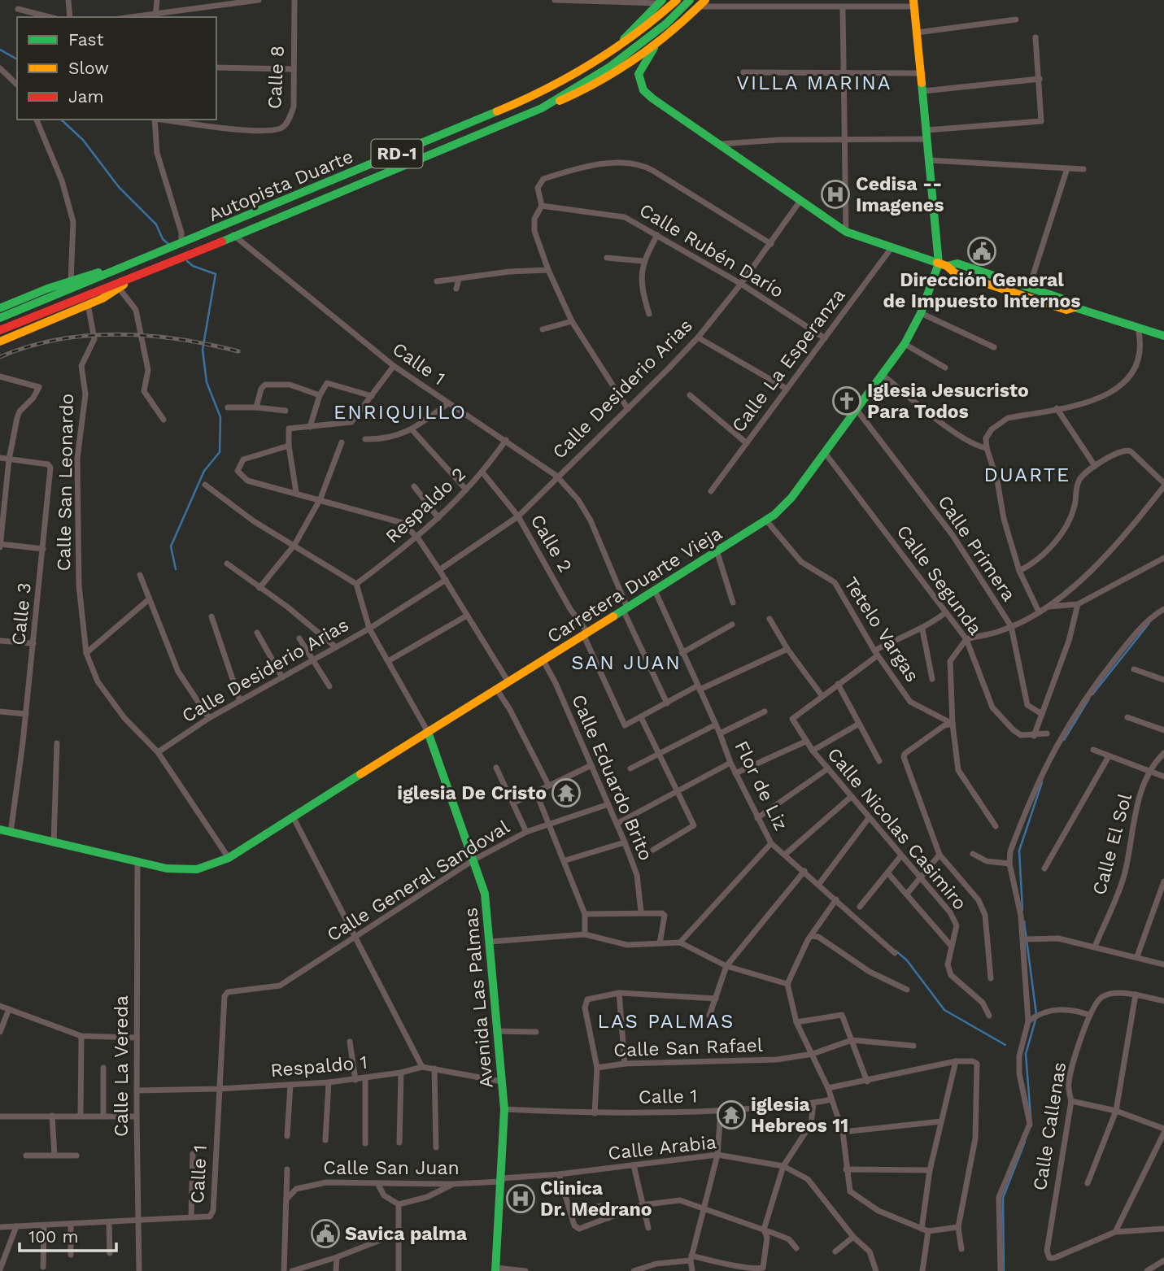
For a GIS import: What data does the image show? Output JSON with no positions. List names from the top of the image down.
{
  "streets": {
    "main road": [
      "RD-1",
      "Autopista Duarte",
      "Carretera Duarte Vieja",
      "Avenida Las Palmas"
    ],
    "street": [
      "Calle 8",
      "Calle Rubén Darío",
      "Calle La Esperanza",
      "Calle 1",
      "Calle Desiderio Arias",
      "Calle San Leonardo",
      "Respaldo 2",
      "Calle 2",
      "Calle Primera",
      "Calle Segunda",
      "Calle 3",
      "Tetelo Vargas",
      "Calle Eduardo Brito",
      "Flor de Liz",
      "Calle Nicolas Casimiro",
      "Calle El Sol",
      "Calle General Sandoval",
      "Calle San Rafael",
      "Calle La Vereda",
      "Respaldo 1",
      "Calle Callenas",
      "Calle Arabia",
      "Calle San Juan"
    ]
  },
  "crossings": [
    ["RD-1", "Autopista Duarte"],
    ["Autopista Duarte", "Calle 1"],
    ["Calle Rubén Darío", "Calle La Esperanza"],
    ["Calle Rubén Darío", "Calle Desiderio Arias"],
    ["Calle 1", "Calle Desiderio Arias"],
    ["Calle 1", "Respaldo 2"],
    ["Calle 1", "Carretera Duarte Vieja"],
    ["Calle 1", "Calle General Sandoval"],
    ["Calle 1", "Avenida Las Palmas"],
    ["Calle 1", "Calle La Vereda"],
    ["Calle 1", "Respaldo 1"],
    ["Calle Desiderio Arias", "Calle San Leonardo"],
    ["Calle Desiderio Arias", "Calle 2"],
    ["Calle San Leonardo", "Carretera Duarte Vieja"],
    ["Respaldo 2", "Calle 2"],
    ["Calle 2", "Carretera Duarte Vieja"],
    ["Calle Primera", "Carretera Duarte Vieja"],
    ["Calle Segunda", "Carretera Duarte Vieja"],
    ["Carretera Duarte Vieja", "Calle 3"],
    ["Carretera Duarte Vieja", "Tetelo Vargas"],
    ["Carretera Duarte Vieja", "Calle Eduardo Brito"],
    ["Carretera Duarte Vieja", "Flor de Liz"],
    ["Carretera Duarte Vieja", "Avenida Las Palmas"],
    ["Carretera Duarte Vieja", "Calle La Vereda"],
    ["Calle Eduardo Brito", "Calle General Sandoval"],
    ["Calle General Sandoval", "Avenida Las Palmas"],
    ["Avenida Las Palmas", "Respaldo 1"],
    ["Avenida Las Palmas", "Calle Arabia"],
    ["Avenida Las Palmas", "Calle San Juan"],
    ["Calle La Vereda", "Respaldo 1"],
    ["Calle Arabia", "Calle San Juan"]
  ],
  "districts": [
    "VILLA MARINA",
    "ENRIQUILLO",
    "DUARTE",
    "SAN JUAN",
    "LAS PALMAS"
  ],
  "places": {
    "hospital": ["Cedisa -- Imagenes", "Clinica Dr. Medrano"],
    "public building": ["Dirección General de Impuesto Internos", "Savica palma"],
    "church": ["Iglesia Jesucristo Para Todos"],
    "temple": ["iglesia De Cristo", "iglesia Hebreos 11"]
  },
  "legend": ["Fast", "Slow", "Jam"],
  "scale_bar": "100 m"
}
